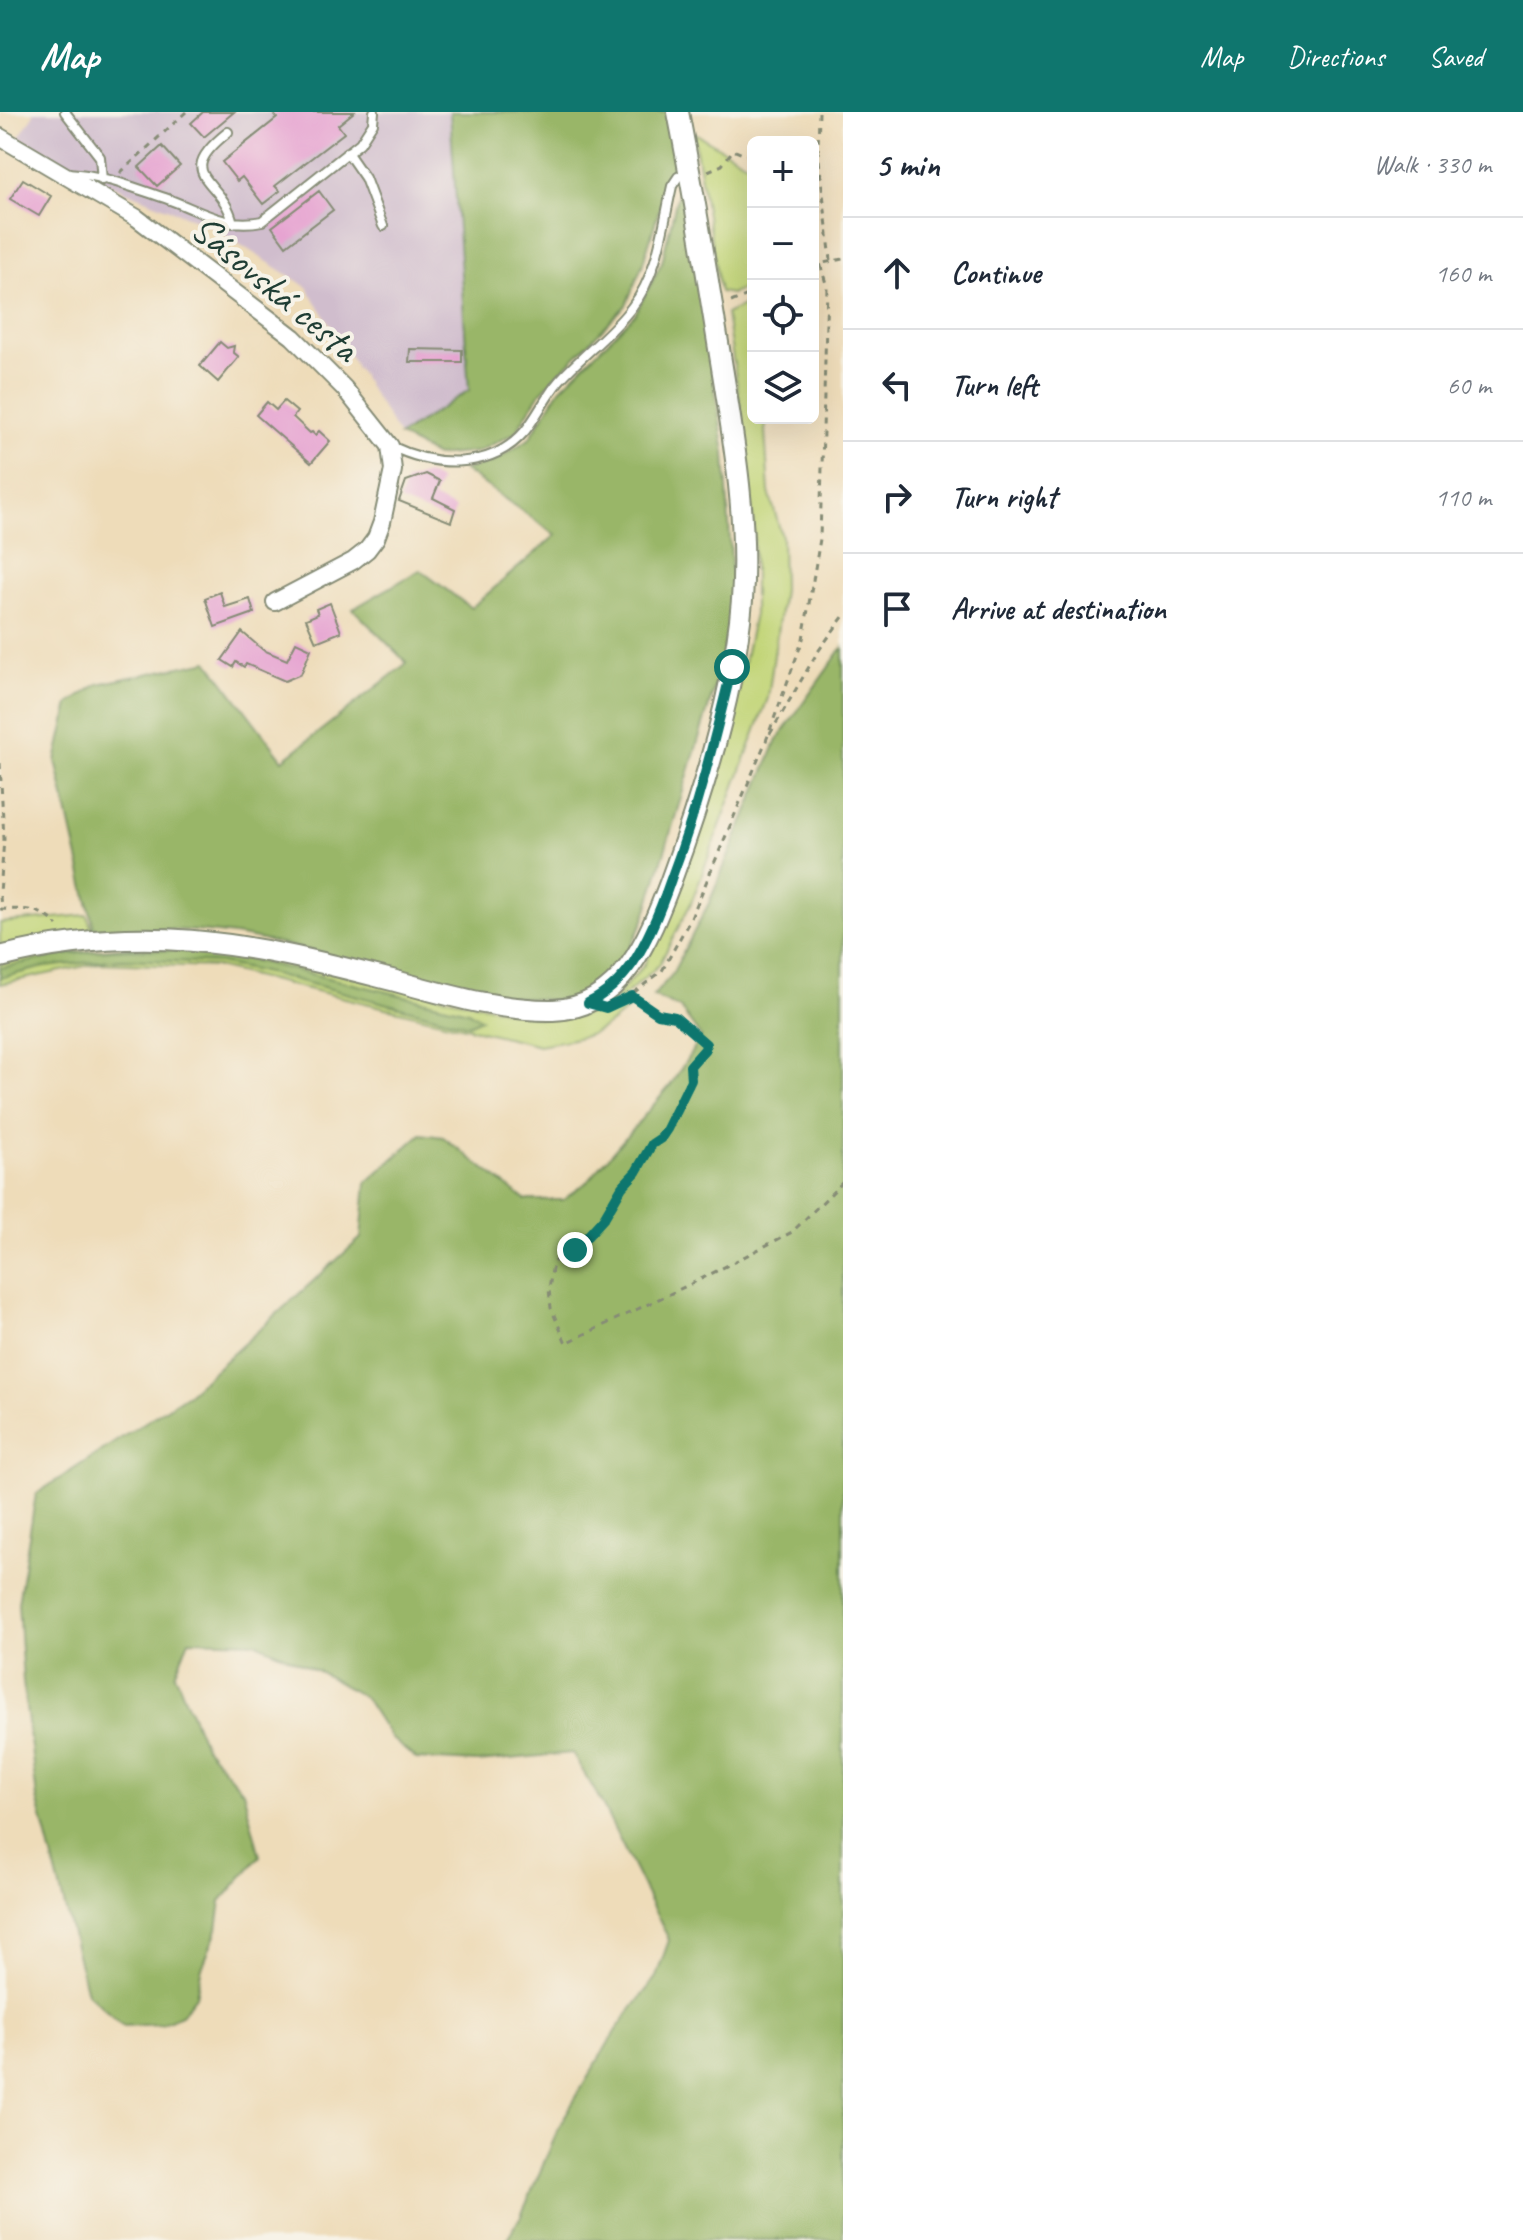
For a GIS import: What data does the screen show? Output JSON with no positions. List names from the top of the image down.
{
  "streets": {
    "street": ["Sásovská cesta"]
  },
  "page": {
    "header": "Map",
    "nav": ["Map", "Directions", "Saved"],
    "heading": ["5 min", "Walk · 330 m"],
    "map_buttons": ["+", "−"],
    "list": [
      ["Continue", "160 m"],
      ["Turn left", "60 m"],
      ["Turn right", "110 m"],
      "Arrive at destination"
    ]
  }
}
